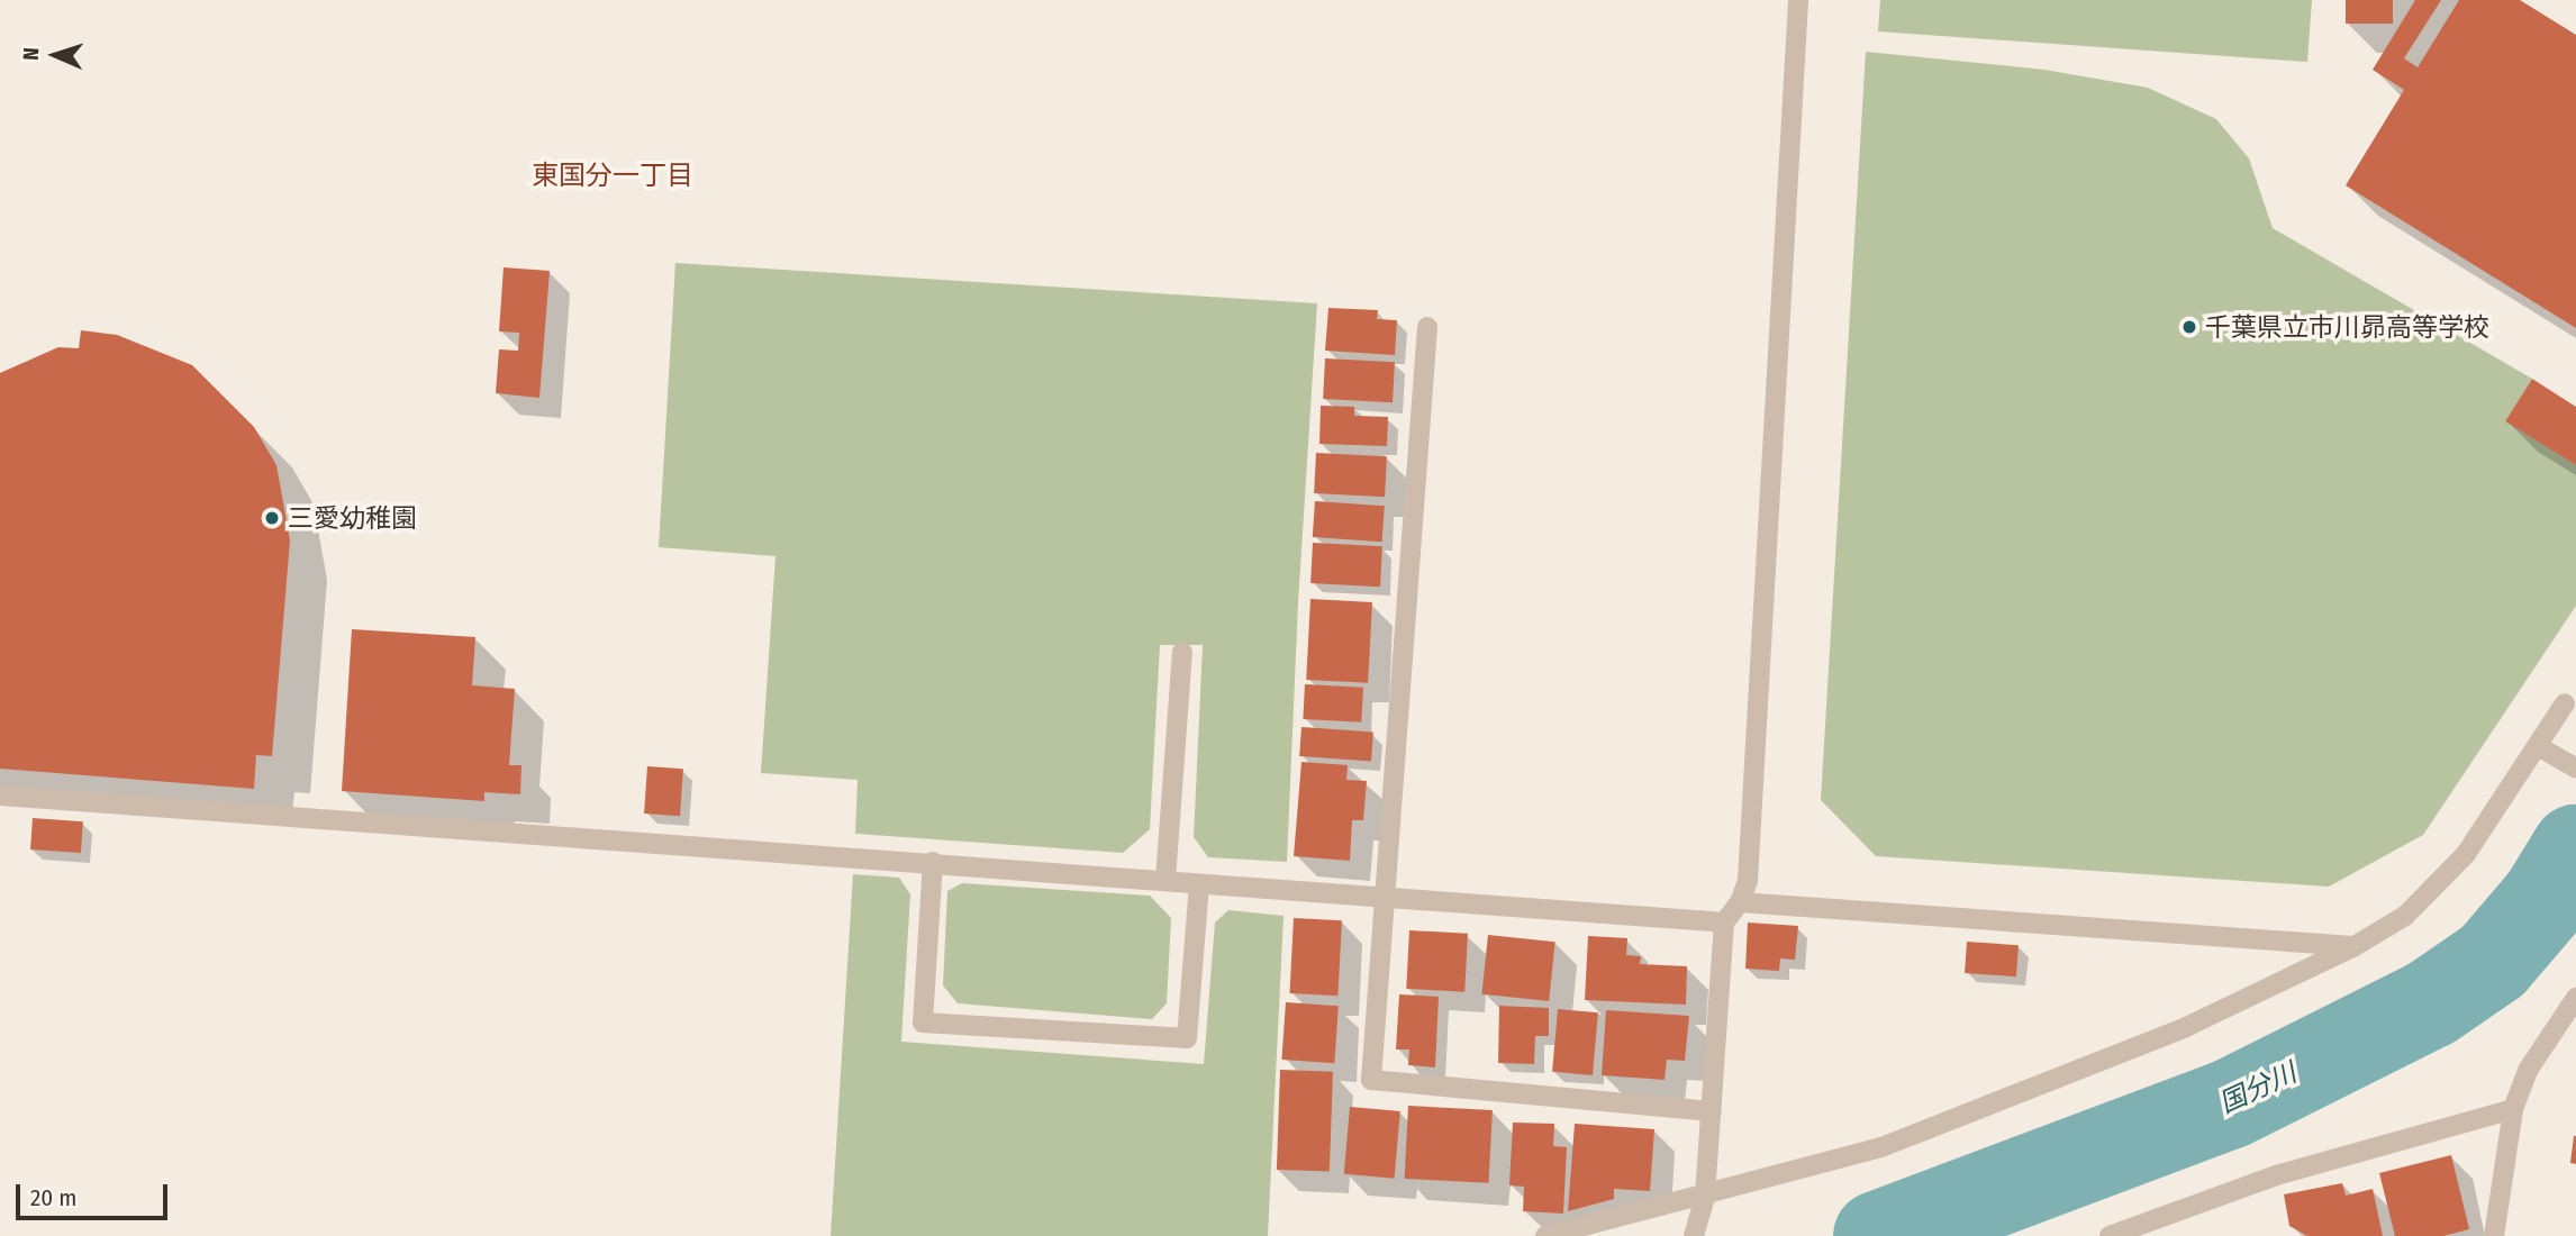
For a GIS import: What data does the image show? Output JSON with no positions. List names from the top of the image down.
{
  "districts": ["東国分一丁目"],
  "water": ["国分川"],
  "places": ["千葉県立市川昴高等学校", "三愛幼稚園"],
  "scale_bar": "20 m",
  "north": "left"
}
